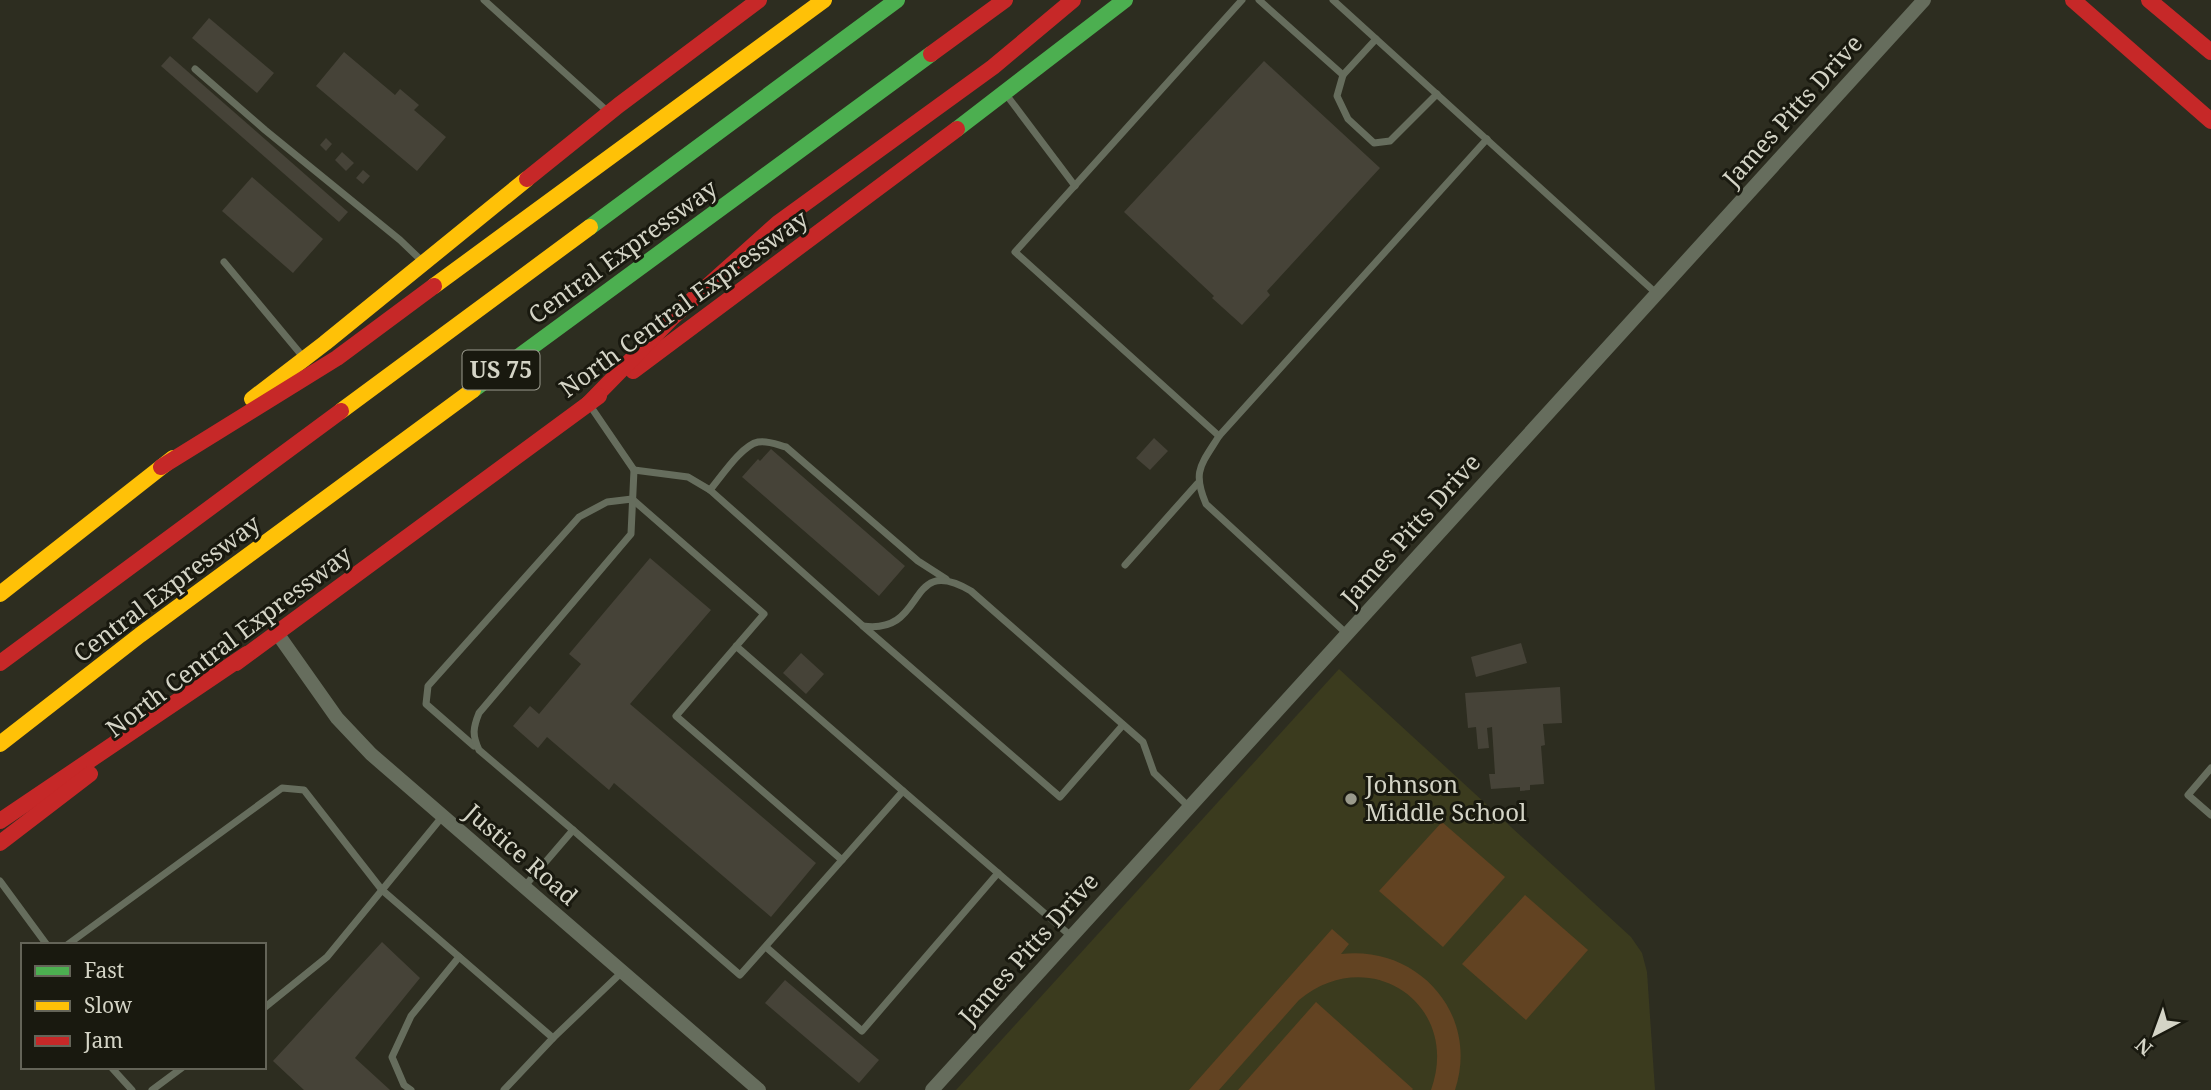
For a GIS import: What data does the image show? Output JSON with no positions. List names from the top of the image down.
{
  "streets": {
    "main road": ["Central Expressway", "North Central Expressway", "US 75"],
    "street": ["James Pitts Drive", "Justice Road"]
  },
  "crossings": [
    ["North Central Expressway", "Justice Road"]
  ],
  "places": ["Johnson Middle School"],
  "legend": ["Fast", "Slow", "Jam"],
  "north": "bottom left"
}
